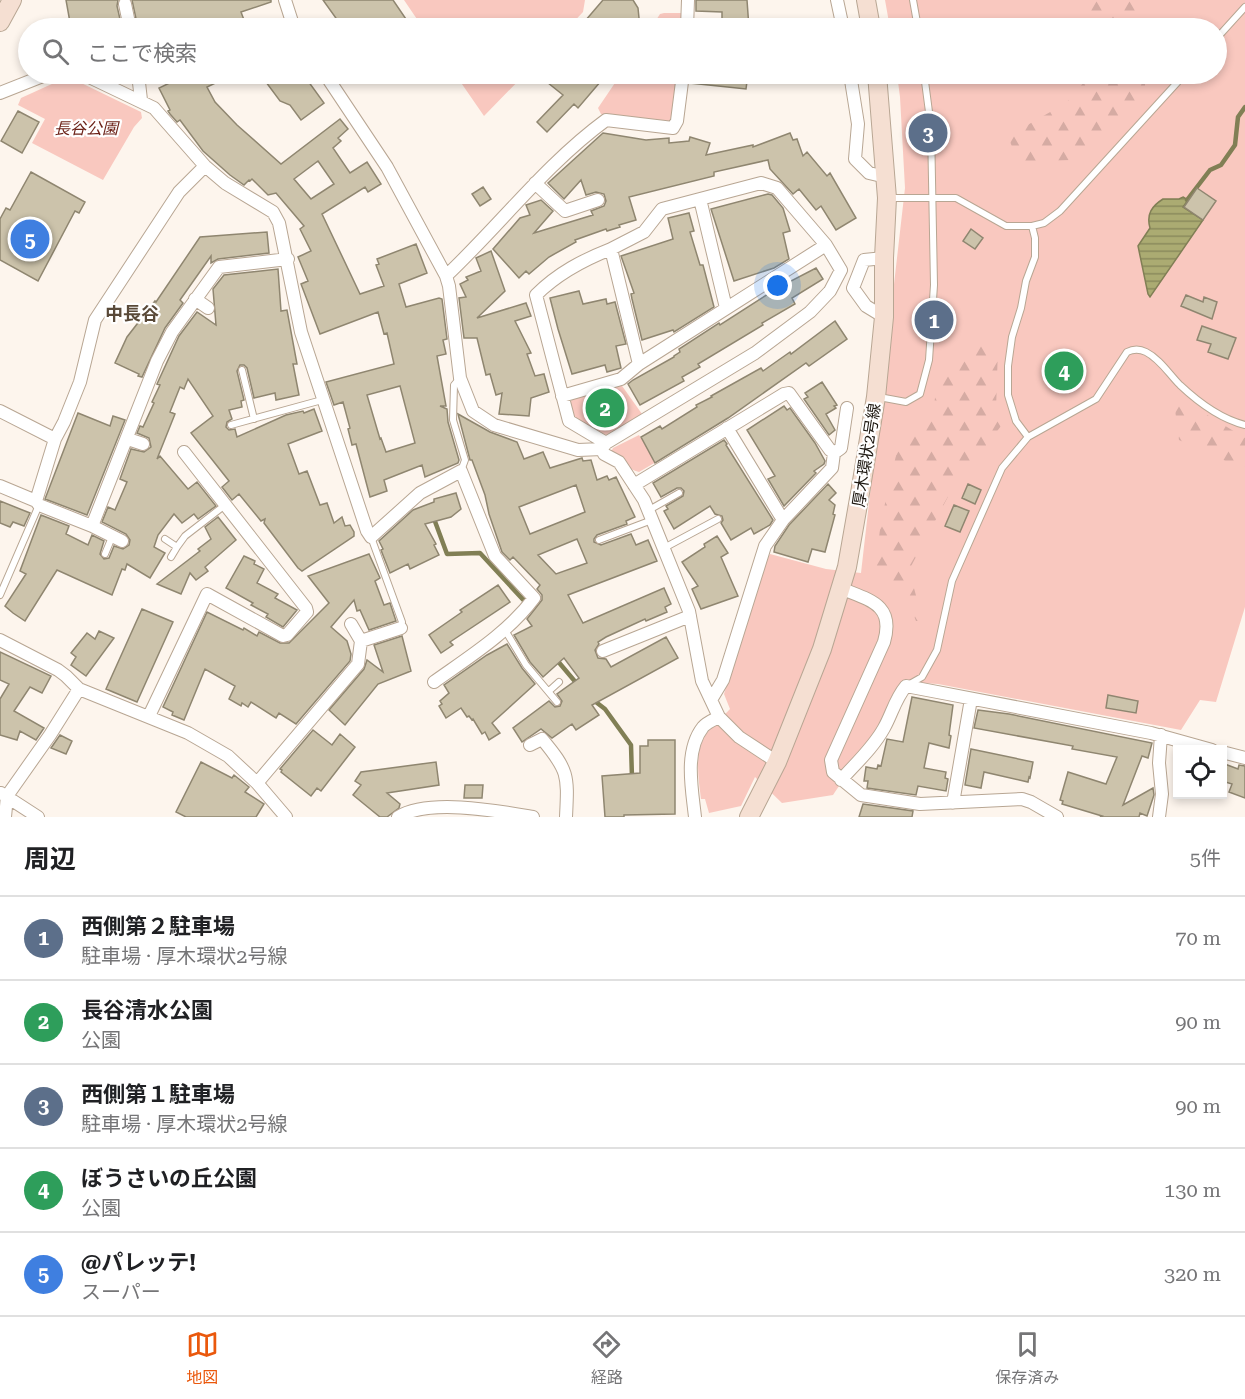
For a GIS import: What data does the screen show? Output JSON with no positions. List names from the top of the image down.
{
  "streets": {
    "street": ["厚木環状2号線"]
  },
  "districts": ["中長谷"],
  "parks": ["長谷公園"],
  "page": {
    "search": "ここで検索",
    "pins": [
      "3",
      "5",
      "1",
      "4",
      "2"
    ],
    "heading": ["周辺", "5件"],
    "list": [
      {
        "mark": "1",
        "name": "西側第２駐車場",
        "note": "駐車場 · 厚木環状2号線",
        "value": "70 m"
      },
      {
        "mark": "2",
        "name": "長谷清水公園",
        "note": "公園",
        "value": "90 m"
      },
      {
        "mark": "3",
        "name": "西側第１駐車場",
        "note": "駐車場 · 厚木環状2号線",
        "value": "90 m"
      },
      {
        "mark": "4",
        "name": "ぼうさいの丘公園",
        "note": "公園",
        "value": "130 m"
      },
      {
        "mark": "5",
        "name": "@パレッテ!",
        "note": "スーパー",
        "value": "320 m"
      }
    ],
    "nav": ["地図", "経路", "保存済み"]
  }
}
